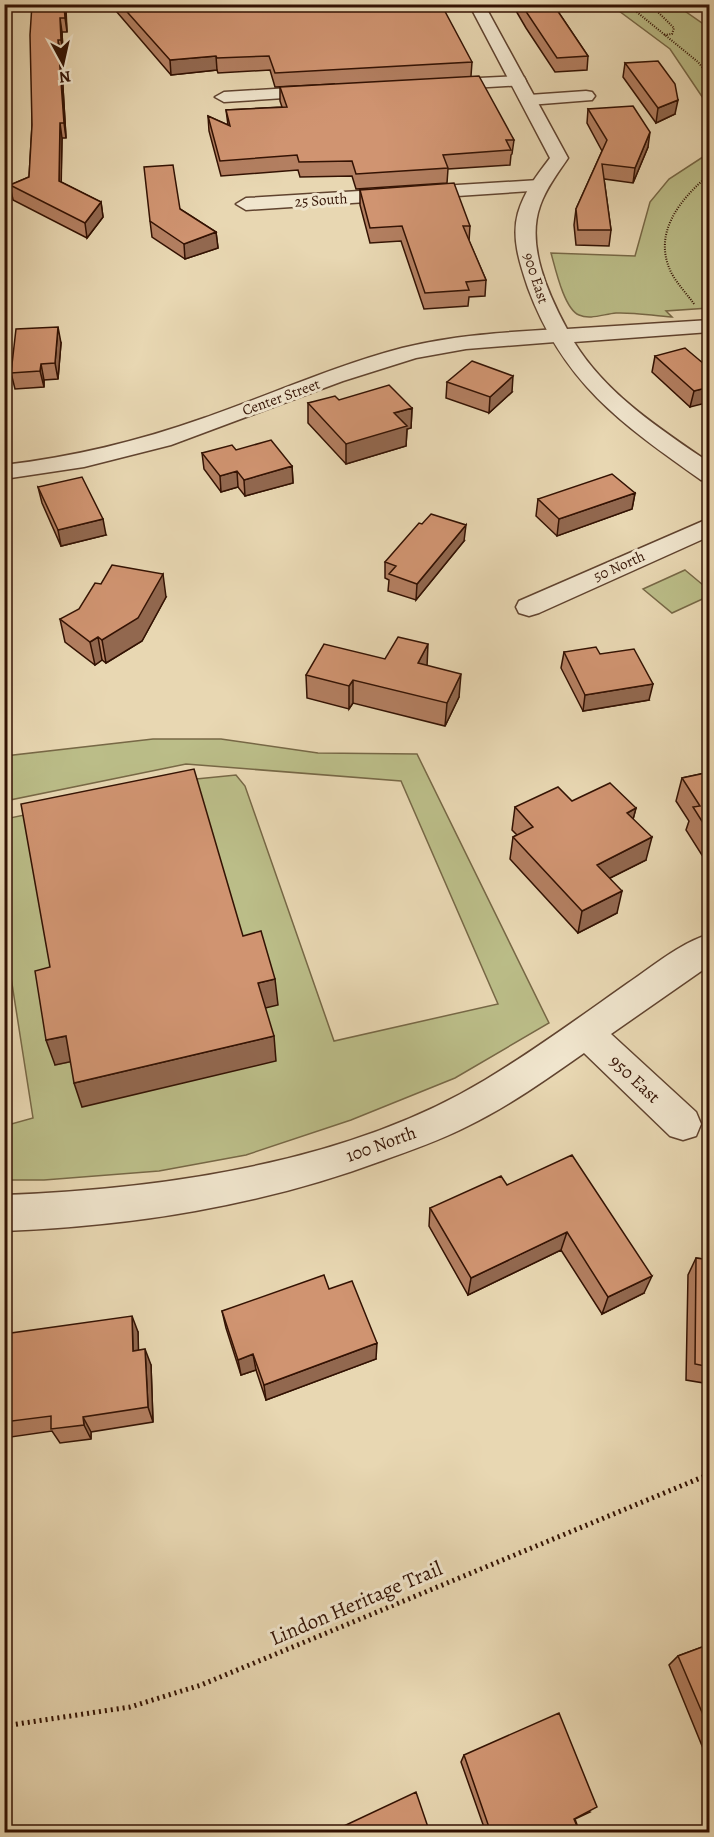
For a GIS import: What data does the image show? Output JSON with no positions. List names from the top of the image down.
{
  "streets": {
    "street": [
      "25 South",
      "900 East",
      "Center Street",
      "50 North",
      "950 East",
      "100 North"
    ],
    "path": ["Lindon Heritage Trail"]
  },
  "crossings": [
    ["25 South", "900 East"],
    ["900 East", "Center Street"],
    ["950 East", "100 North"]
  ],
  "north": "bottom"
}
